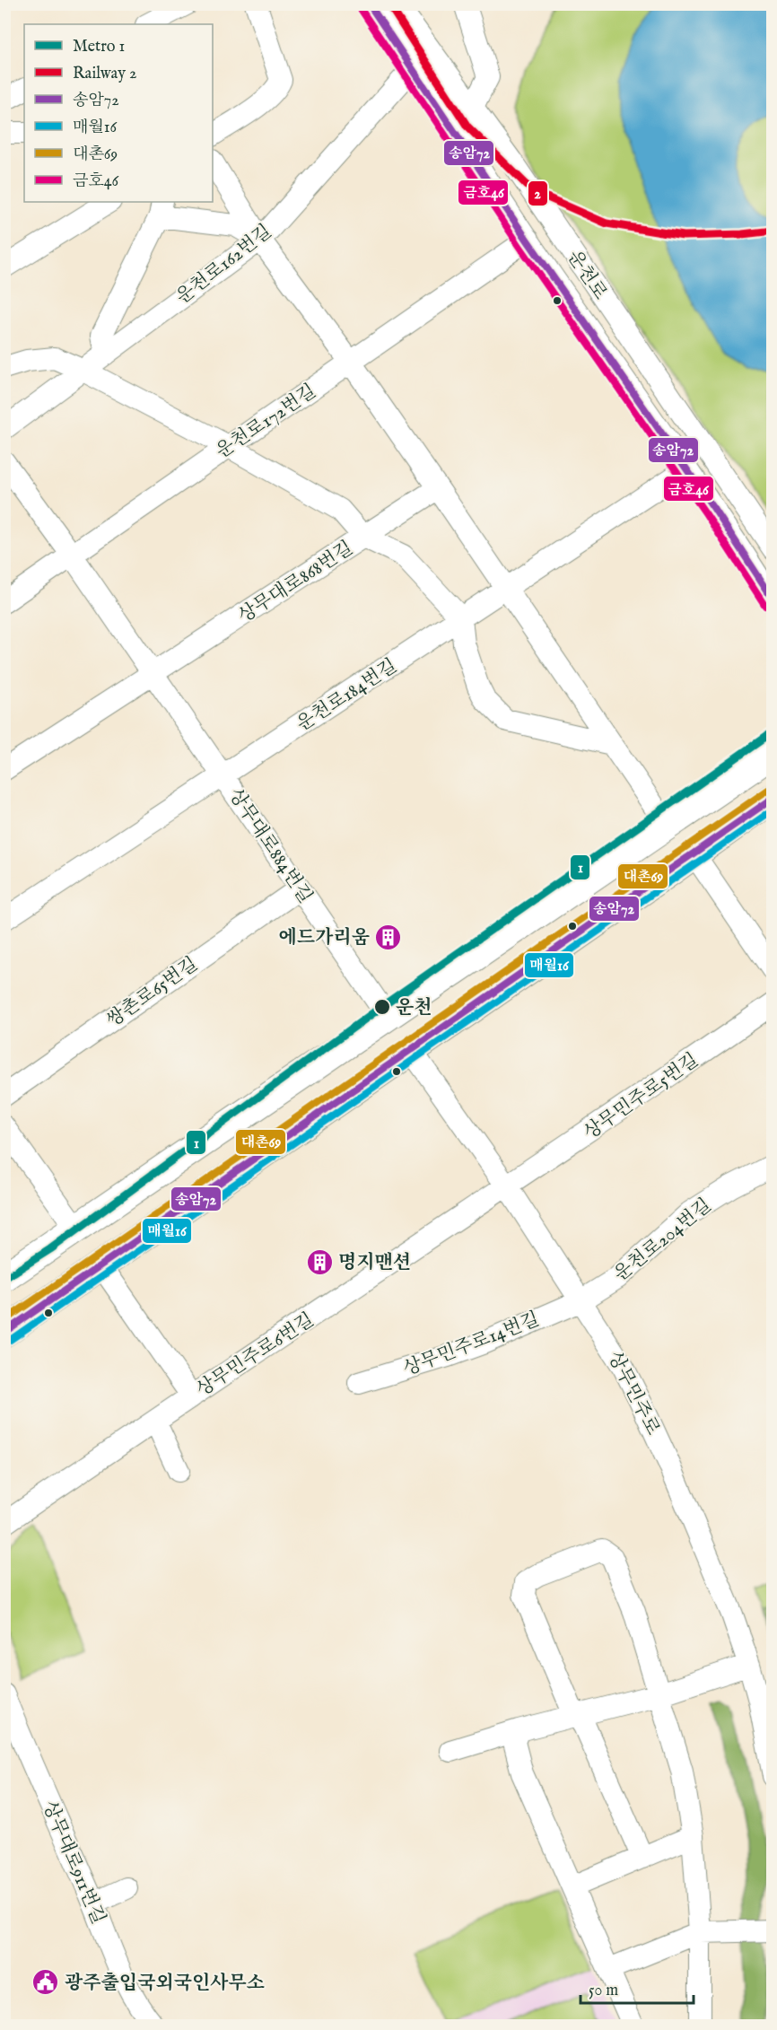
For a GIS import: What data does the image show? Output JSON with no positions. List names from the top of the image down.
{
  "streets": {
    "street": [
      "운천로162번길",
      "운천로",
      "운천로172번길",
      "상무대로868번길",
      "운천로184번길",
      "상무대로884번길",
      "쌍촌로65번길",
      "상무민주로5번길",
      "운천로204번길",
      "상무민주로14번길",
      "상무민주로6번길",
      "상무민주로",
      "상무대로911번길"
    ]
  },
  "crossings": [
    ["운천로162번길", "운천로"],
    ["운천로", "운천로172번길"],
    ["운천로", "운천로184번길"],
    ["운천로172번길", "상무대로884번길"],
    ["상무대로868번길", "상무대로884번길"],
    ["운천로184번길", "상무대로884번길"],
    ["상무대로884번길", "쌍촌로65번길"],
    ["상무민주로5번길", "상무민주로6번길"],
    ["상무민주로5번길", "상무민주로"],
    ["운천로204번길", "상무민주로14번길"],
    ["운천로204번길", "상무민주로"],
    ["상무민주로14번길", "상무민주로"],
    ["상무민주로6번길", "상무민주로"]
  ],
  "places": {
    "building": ["에드가리움", "명지맨션"],
    "other": ["운천"],
    "public building": ["광주출입국외국인사무소"]
  },
  "lines": [
    "rail line 2",
    "transit line 송암72",
    "transit line 금호46",
    "metro line 1",
    "transit line 대촌69",
    "transit line 매월16"
  ],
  "legend": [
    "Metro 1",
    "Railway 2",
    "송암72",
    "매월16",
    "대촌69",
    "금호46"
  ],
  "scale_bar": "50 m"
}
